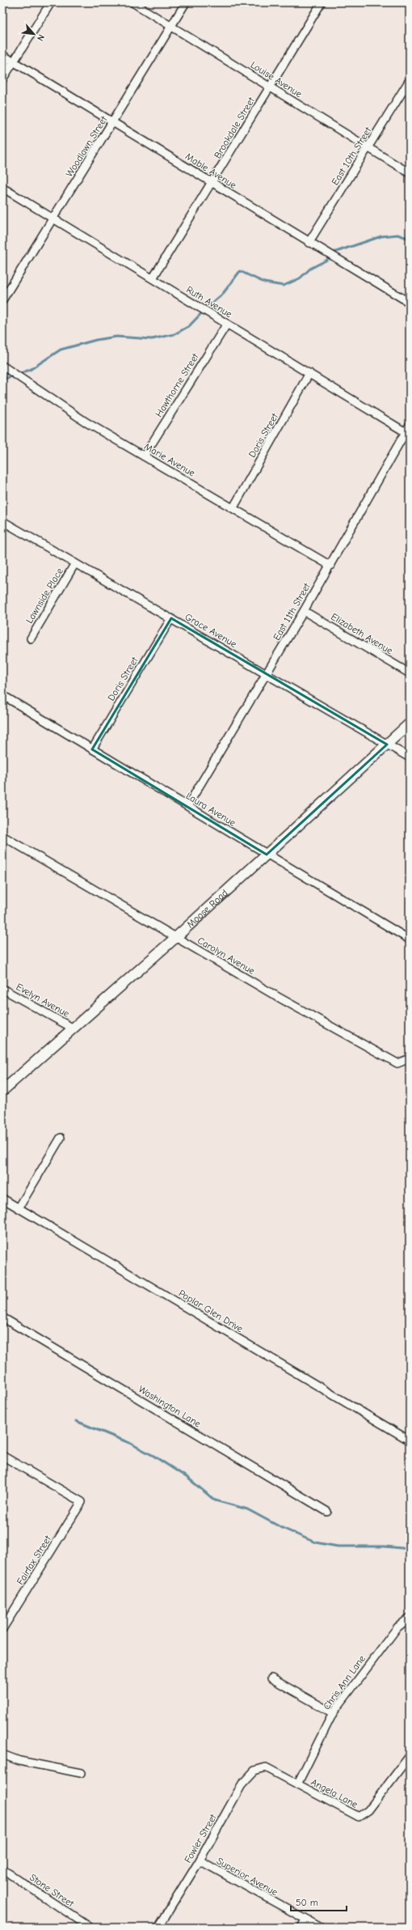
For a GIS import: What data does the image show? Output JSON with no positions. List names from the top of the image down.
{
  "streets": {
    "street": [
      "Louise Avenue",
      "Brookdale Street",
      "Woodlawn Street",
      "East 10th Street",
      "Mable Avenue",
      "Ruth Avenue",
      "Hawthorne Street",
      "Doris Street",
      "Marie Avenue",
      "Lawnside Place",
      "East 11th Street",
      "Grace Avenue",
      "Elizabeth Avenue",
      "Laura Avenue",
      "Moose Road",
      "Carolyn Avenue",
      "Evelyn Avenue",
      "Poplar Glen Drive",
      "Washington Lane",
      "Fairfax Street",
      "Chris Ann Lane",
      "Angela Lane",
      "Fowler Street",
      "Superior Avenue",
      "Stone Street"
    ]
  },
  "crossings": [
    ["Louise Avenue", "Brookdale Street"],
    ["Louise Avenue", "Woodlawn Street"],
    ["Louise Avenue", "East 10th Street"],
    ["Brookdale Street", "Mable Avenue"],
    ["Brookdale Street", "Ruth Avenue"],
    ["Woodlawn Street", "Mable Avenue"],
    ["Woodlawn Street", "Ruth Avenue"],
    ["East 10th Street", "Mable Avenue"],
    ["Ruth Avenue", "Hawthorne Street"],
    ["Ruth Avenue", "Doris Street"],
    ["Ruth Avenue", "East 11th Street"],
    ["Hawthorne Street", "Marie Avenue"],
    ["Doris Street", "Marie Avenue"],
    ["Doris Street", "Grace Avenue"],
    ["Doris Street", "Laura Avenue"],
    ["Marie Avenue", "East 11th Street"],
    ["Lawnside Place", "Grace Avenue"],
    ["East 11th Street", "Grace Avenue"],
    ["East 11th Street", "Elizabeth Avenue"],
    ["East 11th Street", "Laura Avenue"],
    ["Grace Avenue", "Moose Road"],
    ["Laura Avenue", "Moose Road"],
    ["Moose Road", "Carolyn Avenue"],
    ["Moose Road", "Evelyn Avenue"],
    ["Chris Ann Lane", "Angela Lane"],
    ["Angela Lane", "Fowler Street"],
    ["Fowler Street", "Superior Avenue"]
  ],
  "scale_bar": "50 m",
  "north": "bottom right"
}
